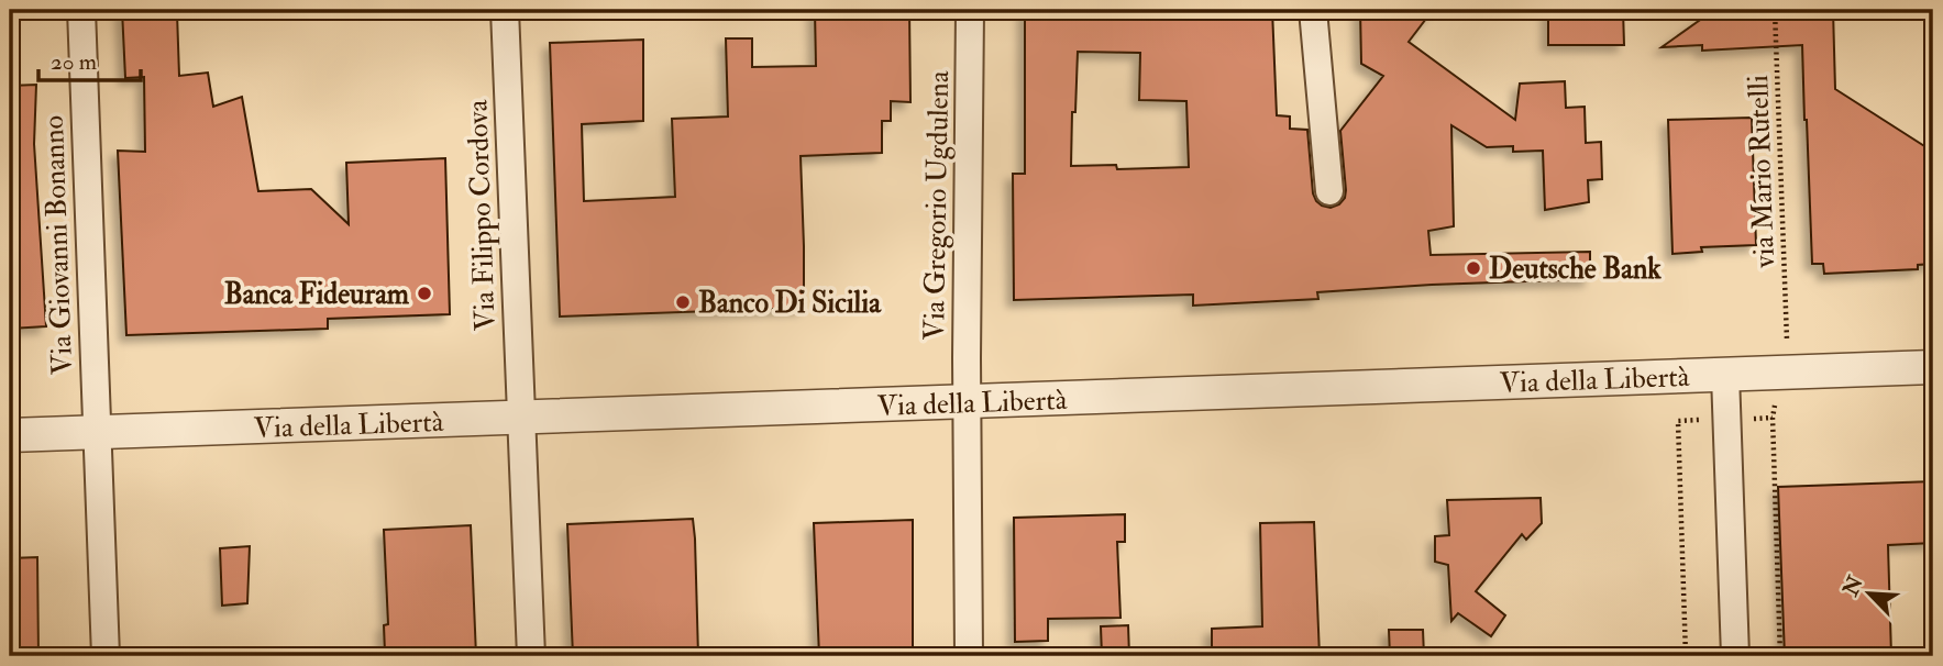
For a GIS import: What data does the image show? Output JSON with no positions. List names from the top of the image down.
{
  "streets": {
    "street": [
      "Via Gregorio Ugdulena",
      "Via Filippo Cordova",
      "Via Giovanni Bonanno",
      "Via della Libertà"
    ],
    "path": ["via Mario Rutelli"]
  },
  "crossings": [
    ["Via Gregorio Ugdulena", "Via della Libertà"],
    ["Via Filippo Cordova", "Via della Libertà"],
    ["Via Giovanni Bonanno", "Via della Libertà"]
  ],
  "places": ["Deutsche Bank", "Banca Fideuram", "Banco Di Sicilia"],
  "scale_bar": "20 m",
  "north": "top left"
}
